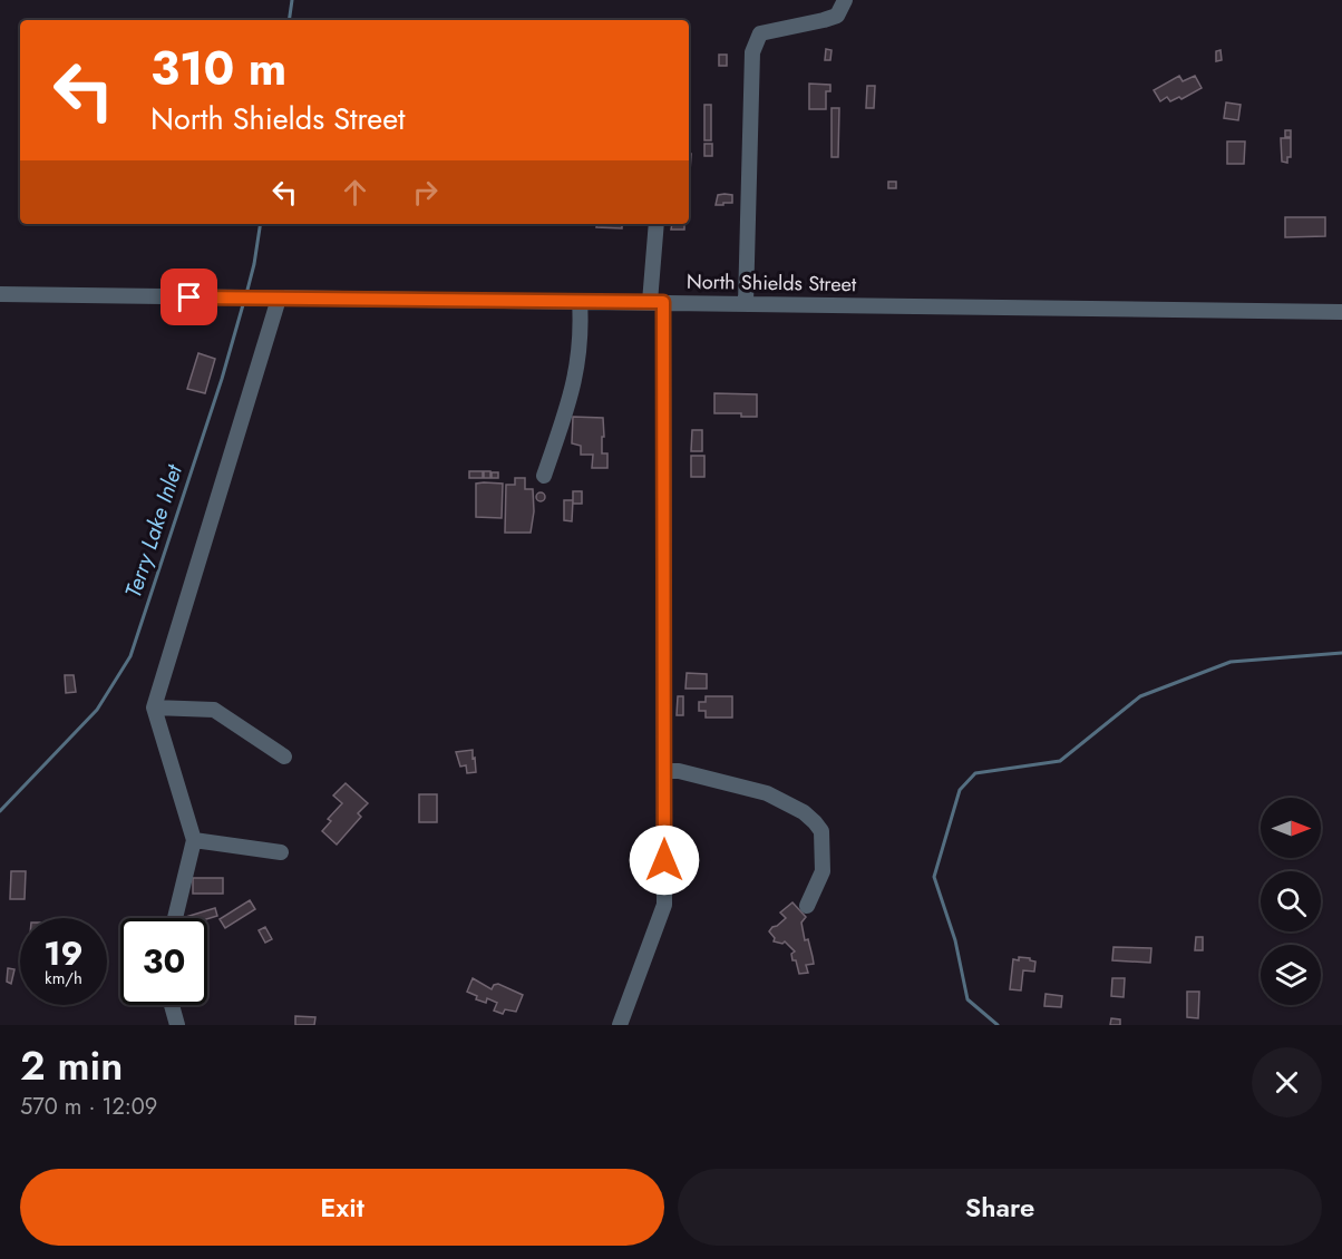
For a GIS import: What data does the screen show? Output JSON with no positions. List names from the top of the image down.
{
  "streets": {
    "street": ["North Shields Street"]
  },
  "water": ["Terry Lake Inlet"],
  "north": "right",
  "page": {
    "turn": ["310 m", "North Shields Street"],
    "speed": "19 km/h",
    "limit": "30",
    "heading": ["2 min", "570 m · 12:09"],
    "buttons": ["Exit", "Share"]
  }
}
